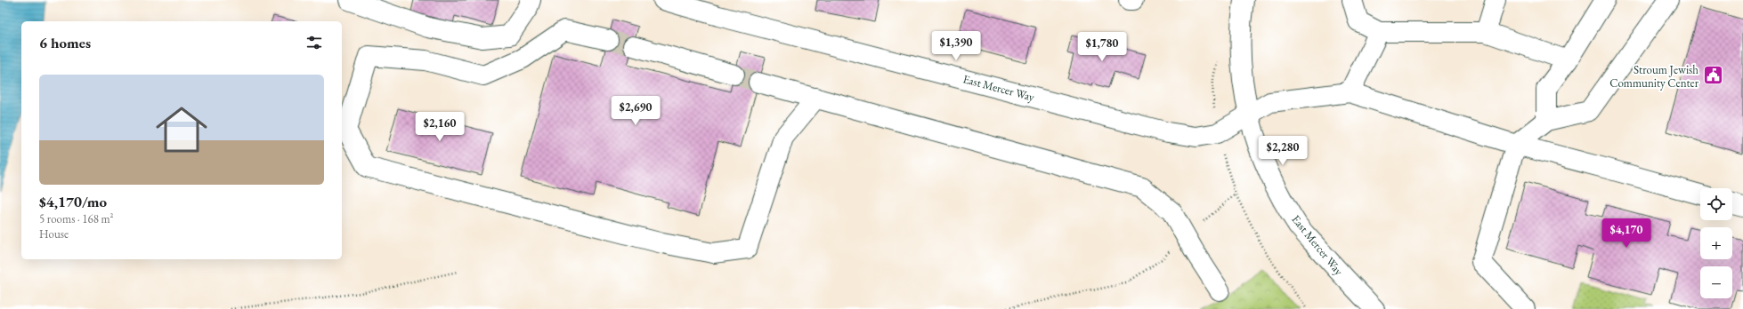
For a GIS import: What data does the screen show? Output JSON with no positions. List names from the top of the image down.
{
  "streets": {
    "street": ["East Mercer Way"]
  },
  "places": {
    "public building": ["Stroum Jewish Community Center"]
  },
  "page": {
    "heading": "6 homes",
    "price": [
      "$1,390",
      "$1,780",
      "$2,690",
      "$2,160",
      "$2,280",
      "$4,170"
    ],
    "list": [
      {
        "name": "$4,170/mo",
        "note": "5 rooms · 168 m² · House"
      }
    ],
    "map_buttons": ["+", "−"]
  }
}
